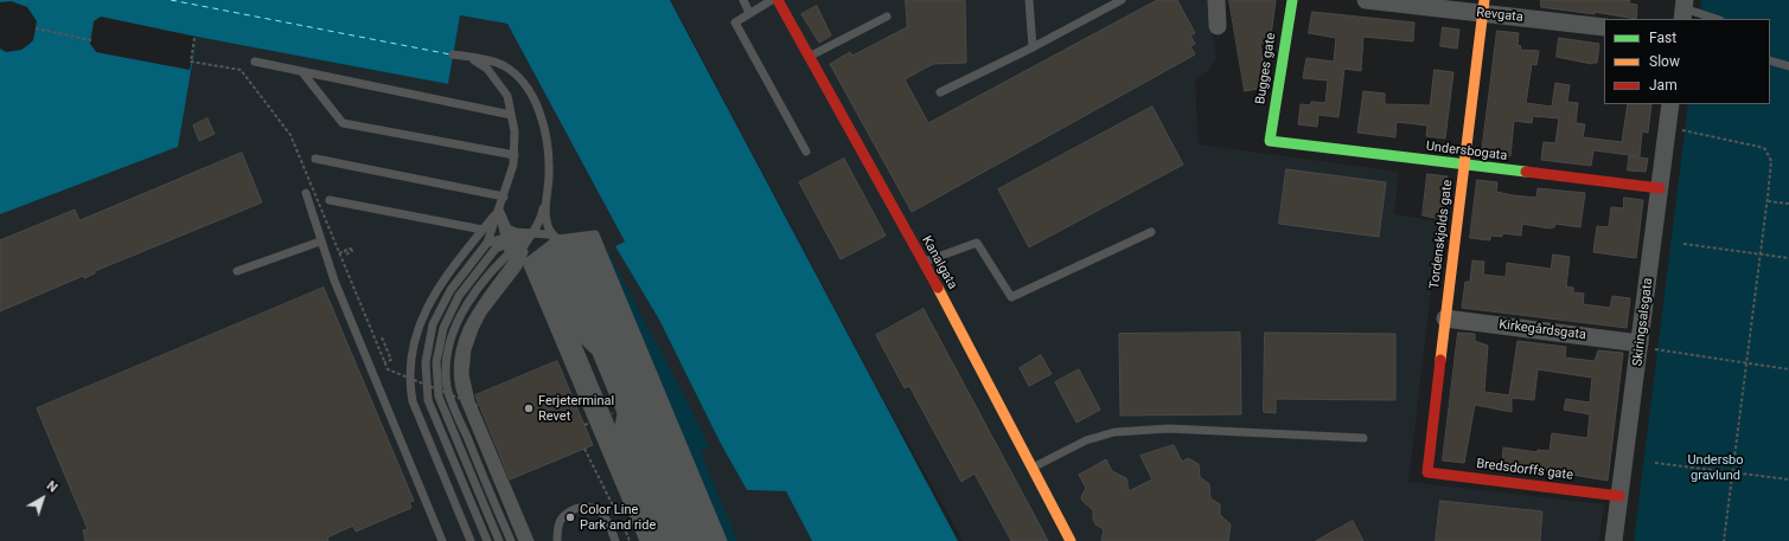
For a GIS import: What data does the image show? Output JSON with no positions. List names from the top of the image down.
{
  "streets": {
    "street": [
      "Revgata",
      "Bugges gate",
      "Undersbogata",
      "Tordenskjolds gate",
      "Kanalgata",
      "Skiringsalsgata",
      "Kirkegårdsgata",
      "Bredsdorffs gate"
    ]
  },
  "crossings": [
    ["Revgata", "Tordenskjolds gate"],
    ["Bugges gate", "Undersbogata"],
    ["Undersbogata", "Tordenskjolds gate"],
    ["Undersbogata", "Skiringsalsgata"],
    ["Tordenskjolds gate", "Kirkegårdsgata"],
    ["Tordenskjolds gate", "Bredsdorffs gate"],
    ["Skiringsalsgata", "Kirkegårdsgata"],
    ["Skiringsalsgata", "Bredsdorffs gate"]
  ],
  "parks": ["Undersbo gravlund"],
  "places": ["Ferjeterminal Revet", "Color Line Park and ride"],
  "legend": ["Fast", "Slow", "Jam"],
  "north": "top right"
}
